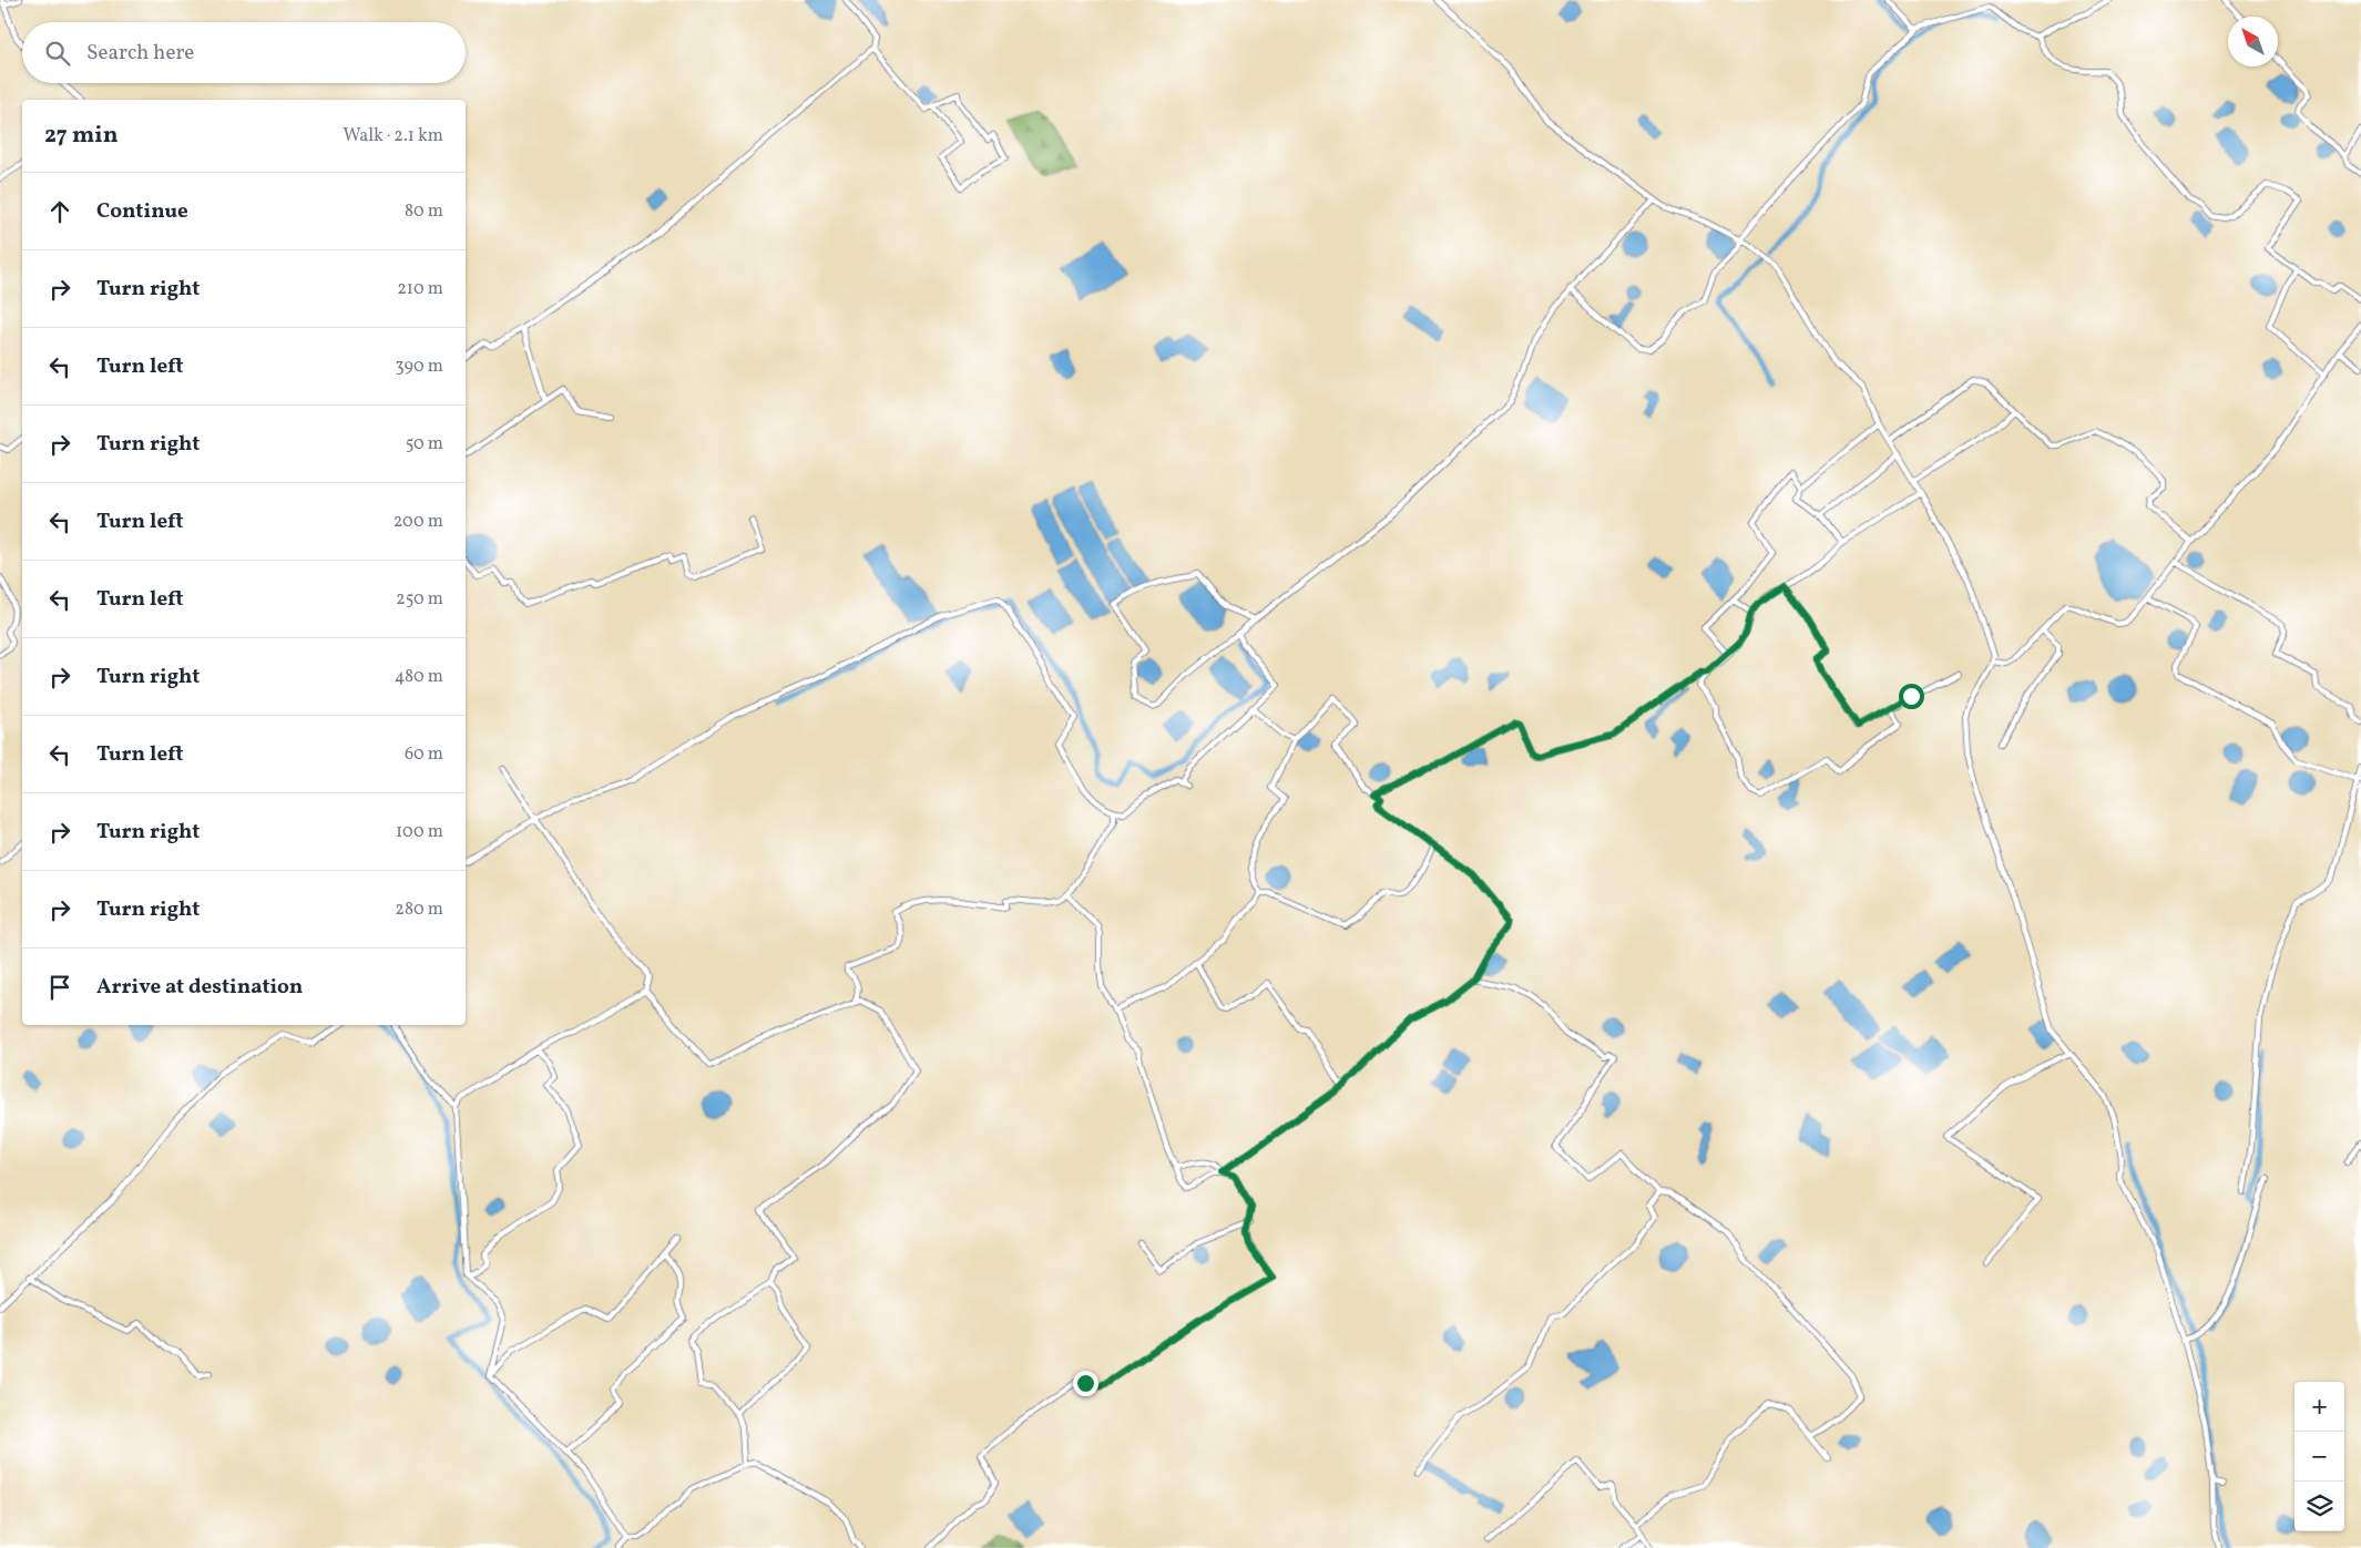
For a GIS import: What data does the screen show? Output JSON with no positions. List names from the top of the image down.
{
  "north": "top left",
  "page": {
    "search": "Search here",
    "heading": ["27 min", "Walk · 2.1 km"],
    "list": [
      ["Continue", "80 m"],
      ["Turn right", "210 m"],
      ["Turn left", "390 m"],
      ["Turn right", "50 m"],
      ["Turn left", "200 m"],
      ["Turn left", "250 m"],
      ["Turn right", "480 m"],
      ["Turn left", "60 m"],
      ["Turn right", "100 m"],
      ["Turn right", "280 m"],
      "Arrive at destination"
    ],
    "map_buttons": ["+", "−"]
  }
}
